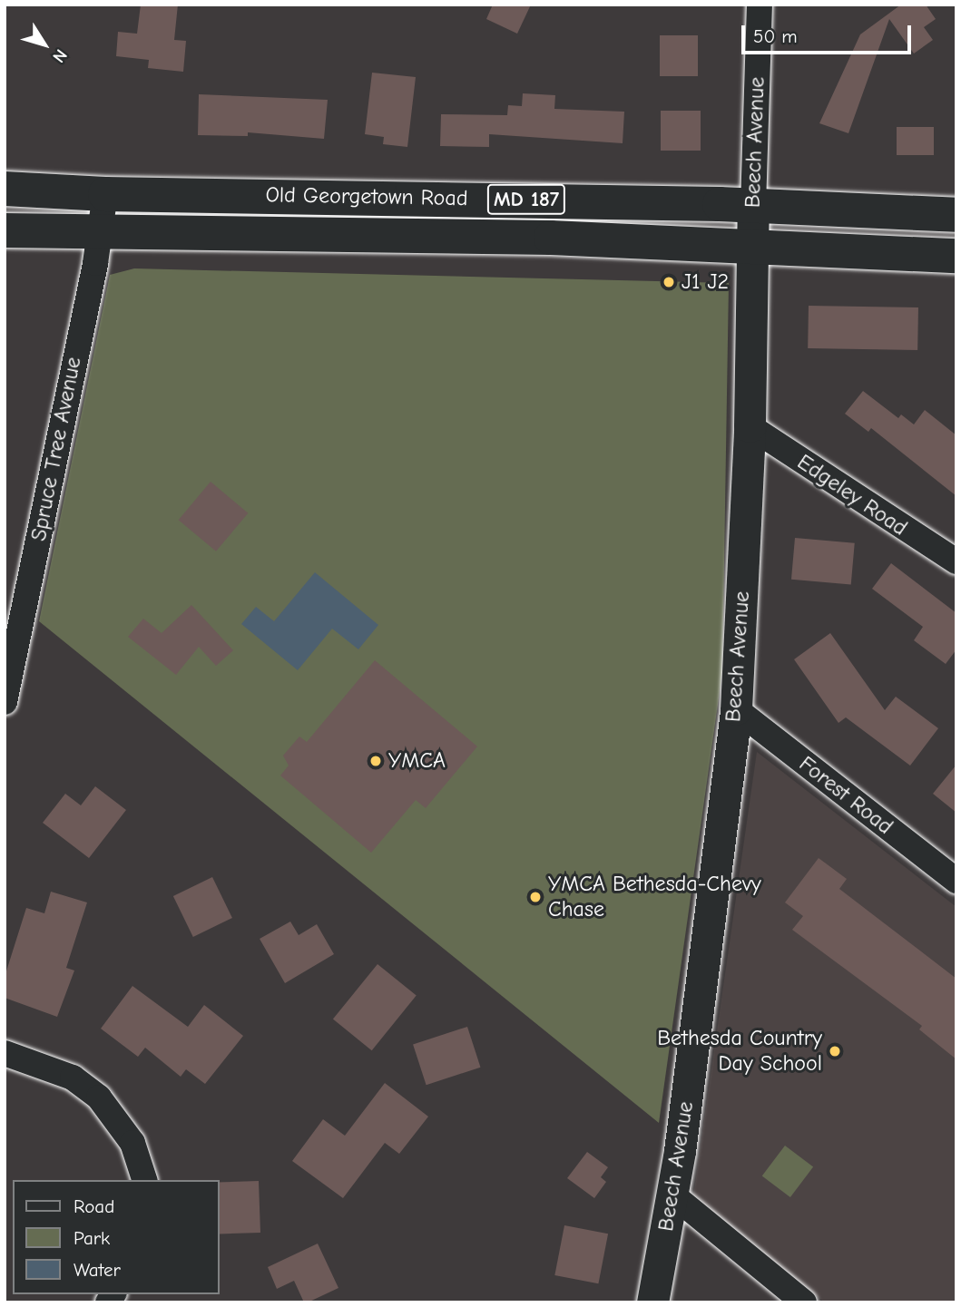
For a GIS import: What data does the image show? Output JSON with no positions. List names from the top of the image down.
{
  "streets": {
    "main road": ["Old Georgetown Road", "MD 187"],
    "street": [
      "Beech Avenue",
      "Spruce Tree Avenue",
      "Edgeley Road",
      "Forest Road"
    ]
  },
  "crossings": [
    ["Beech Avenue", "Old Georgetown Road"],
    ["Beech Avenue", "Edgeley Road"],
    ["Beech Avenue", "Forest Road"],
    ["Old Georgetown Road", "Spruce Tree Avenue"]
  ],
  "places": [
    "J1 J2",
    "YMCA",
    "YMCA Bethesda-Chevy Chase",
    "Bethesda Country Day School"
  ],
  "legend": ["Road", "Park", "Water"],
  "scale_bar": "50 m",
  "north": "bottom right"
}
